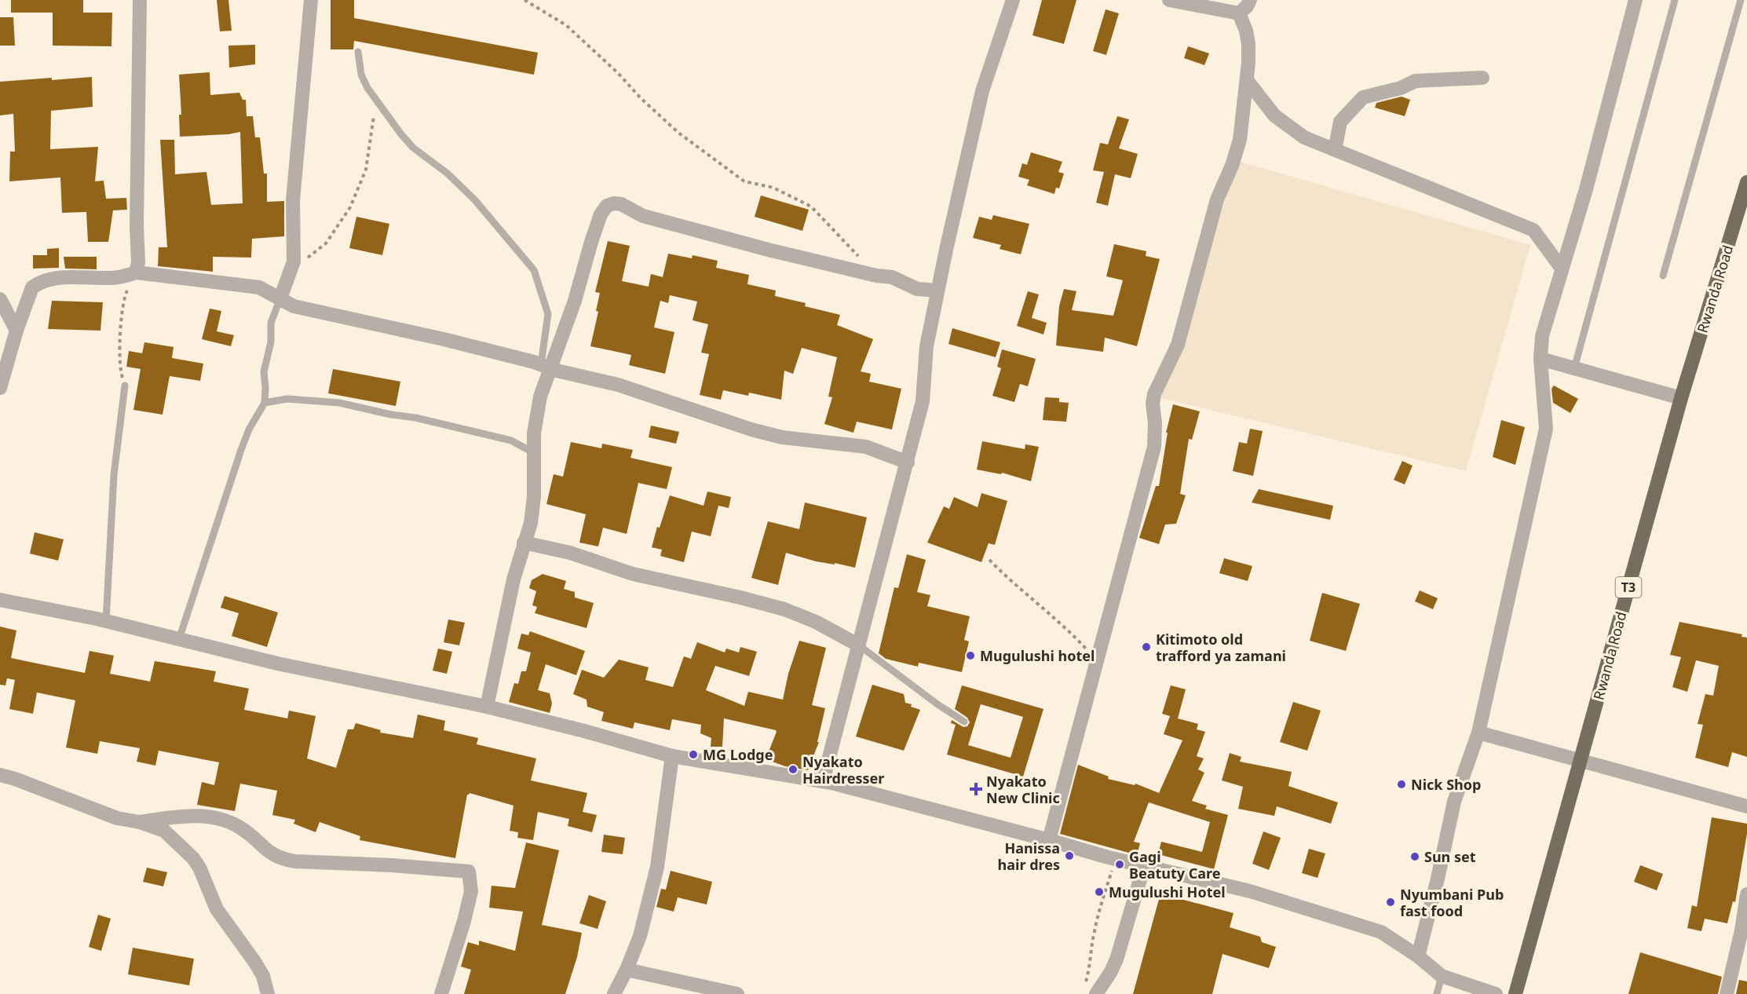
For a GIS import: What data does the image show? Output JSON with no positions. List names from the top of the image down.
{
  "streets": {
    "highway": ["Rwanda Road", "T3"]
  },
  "places": {
    "other": [
      "Kitimoto old trafford ya zamani",
      "Mugulushi hotel",
      "MG Lodge",
      "Nyakato Hairdresser",
      "Nick Shop",
      "Hanissa hair dres",
      "Sun set",
      "Gagi Beatuty Care",
      "Mugulushi Hotel",
      "Nyumbani Pub fast food"
    ],
    "health": ["Nyakato New Clinic"]
  }
}
